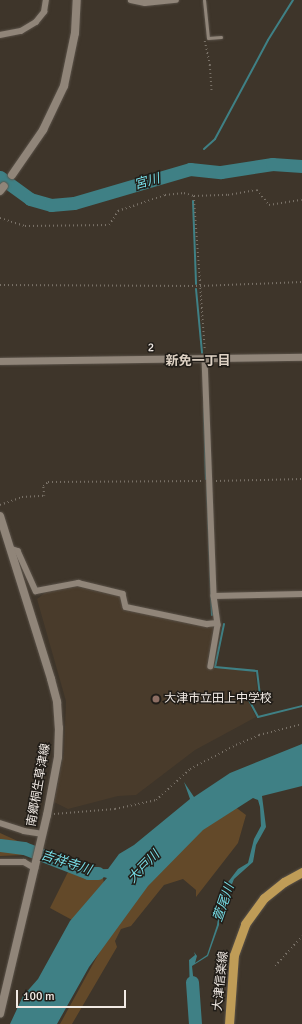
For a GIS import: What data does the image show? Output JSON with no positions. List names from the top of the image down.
{
  "streets": {
    "main road": ["南郷桐生草津線", "大津信楽線"],
    "street": ["2"]
  },
  "districts": ["新免一丁目"],
  "water": [
    "宮川",
    "吉祥寺川",
    "大戸川",
    "萱尾川"
  ],
  "places": ["大津市立田上中学校"],
  "scale_bar": "100 m"
}
